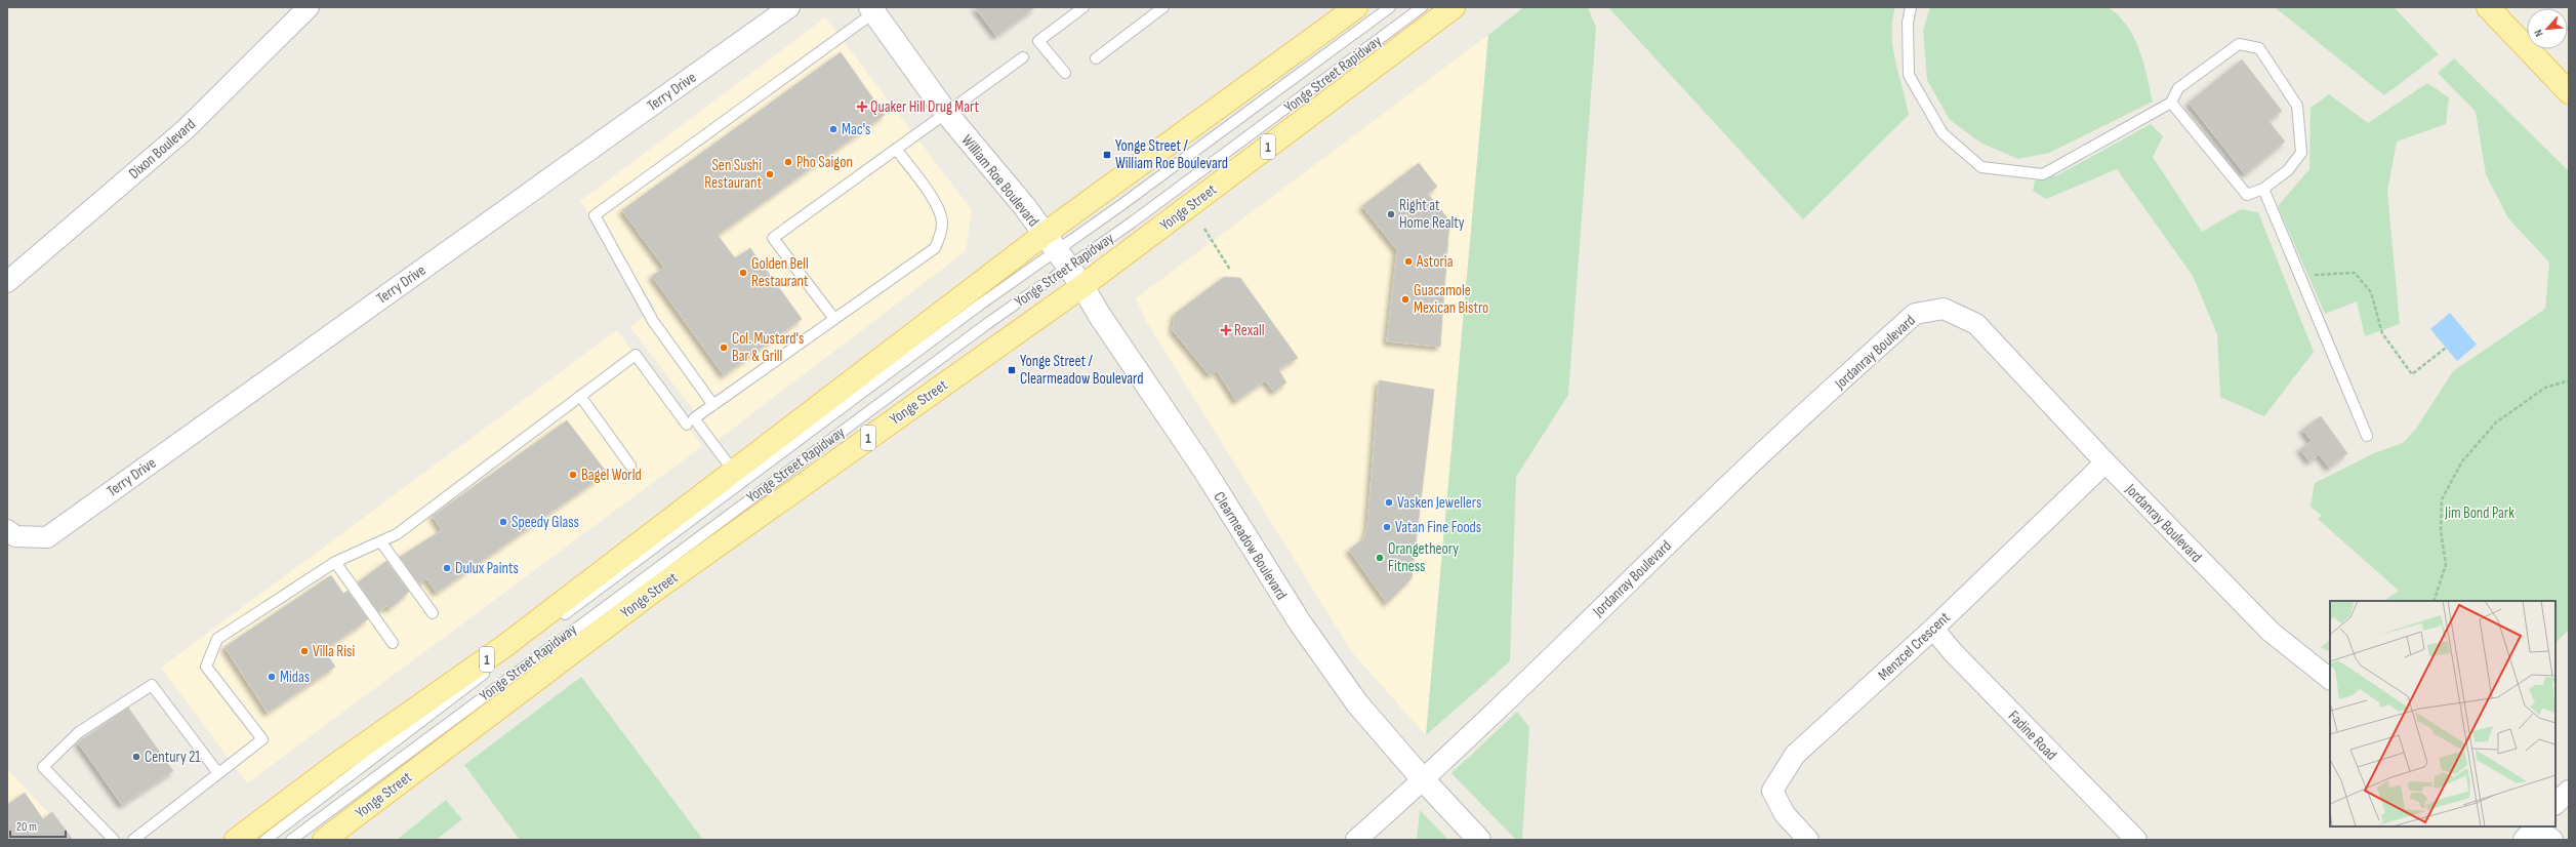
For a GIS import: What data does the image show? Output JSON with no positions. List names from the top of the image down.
{
  "streets": {
    "main road": ["1", "Yonge Street"],
    "street": [
      "Terry Drive",
      "Dixon Boulevard",
      "William Roe Boulevard",
      "Jordanray Boulevard",
      "Clearmeadow Boulevard",
      "Menzcel Crescent",
      "Fadine Road"
    ],
    "lane": ["Yonge Street Rapidway"]
  },
  "crossings": [
    ["Yonge Street Rapidway", "1"],
    ["Yonge Street Rapidway", "William Roe Boulevard"],
    ["Yonge Street Rapidway", "Clearmeadow Boulevard"],
    ["1", "William Roe Boulevard"],
    ["1", "Clearmeadow Boulevard"],
    ["William Roe Boulevard", "Clearmeadow Boulevard"],
    ["Yonge Street", "Clearmeadow Boulevard"],
    ["Jordanray Boulevard", "Clearmeadow Boulevard"],
    ["Jordanray Boulevard", "Menzcel Crescent"],
    ["Menzcel Crescent", "Fadine Road"]
  ],
  "parks": ["Jim Bond Park"],
  "places": {
    "health": ["Quaker Hill Drug Mart", "Rexall"],
    "other": [
      "Mac's",
      "Pho Saigon",
      "Sen Sushi Restaurant",
      "Right at Home Realty",
      "Astoria",
      "Golden Bell Restaurant",
      "Guacamole Mexican Bistro",
      "Col. Mustard's Bar & Grill",
      "Bagel World",
      "Vasken Jewellers",
      "Speedy Glass",
      "Vatan Fine Foods",
      "Orangetheory Fitness",
      "Dulux Paints",
      "Villa Risi",
      "Midas",
      "Century 21"
    ],
    "transit": ["Yonge Street / William Roe Boulevard", "Yonge Street / Clearmeadow Boulevard"]
  },
  "scale_bar": "20 m",
  "north": "bottom left"
}
